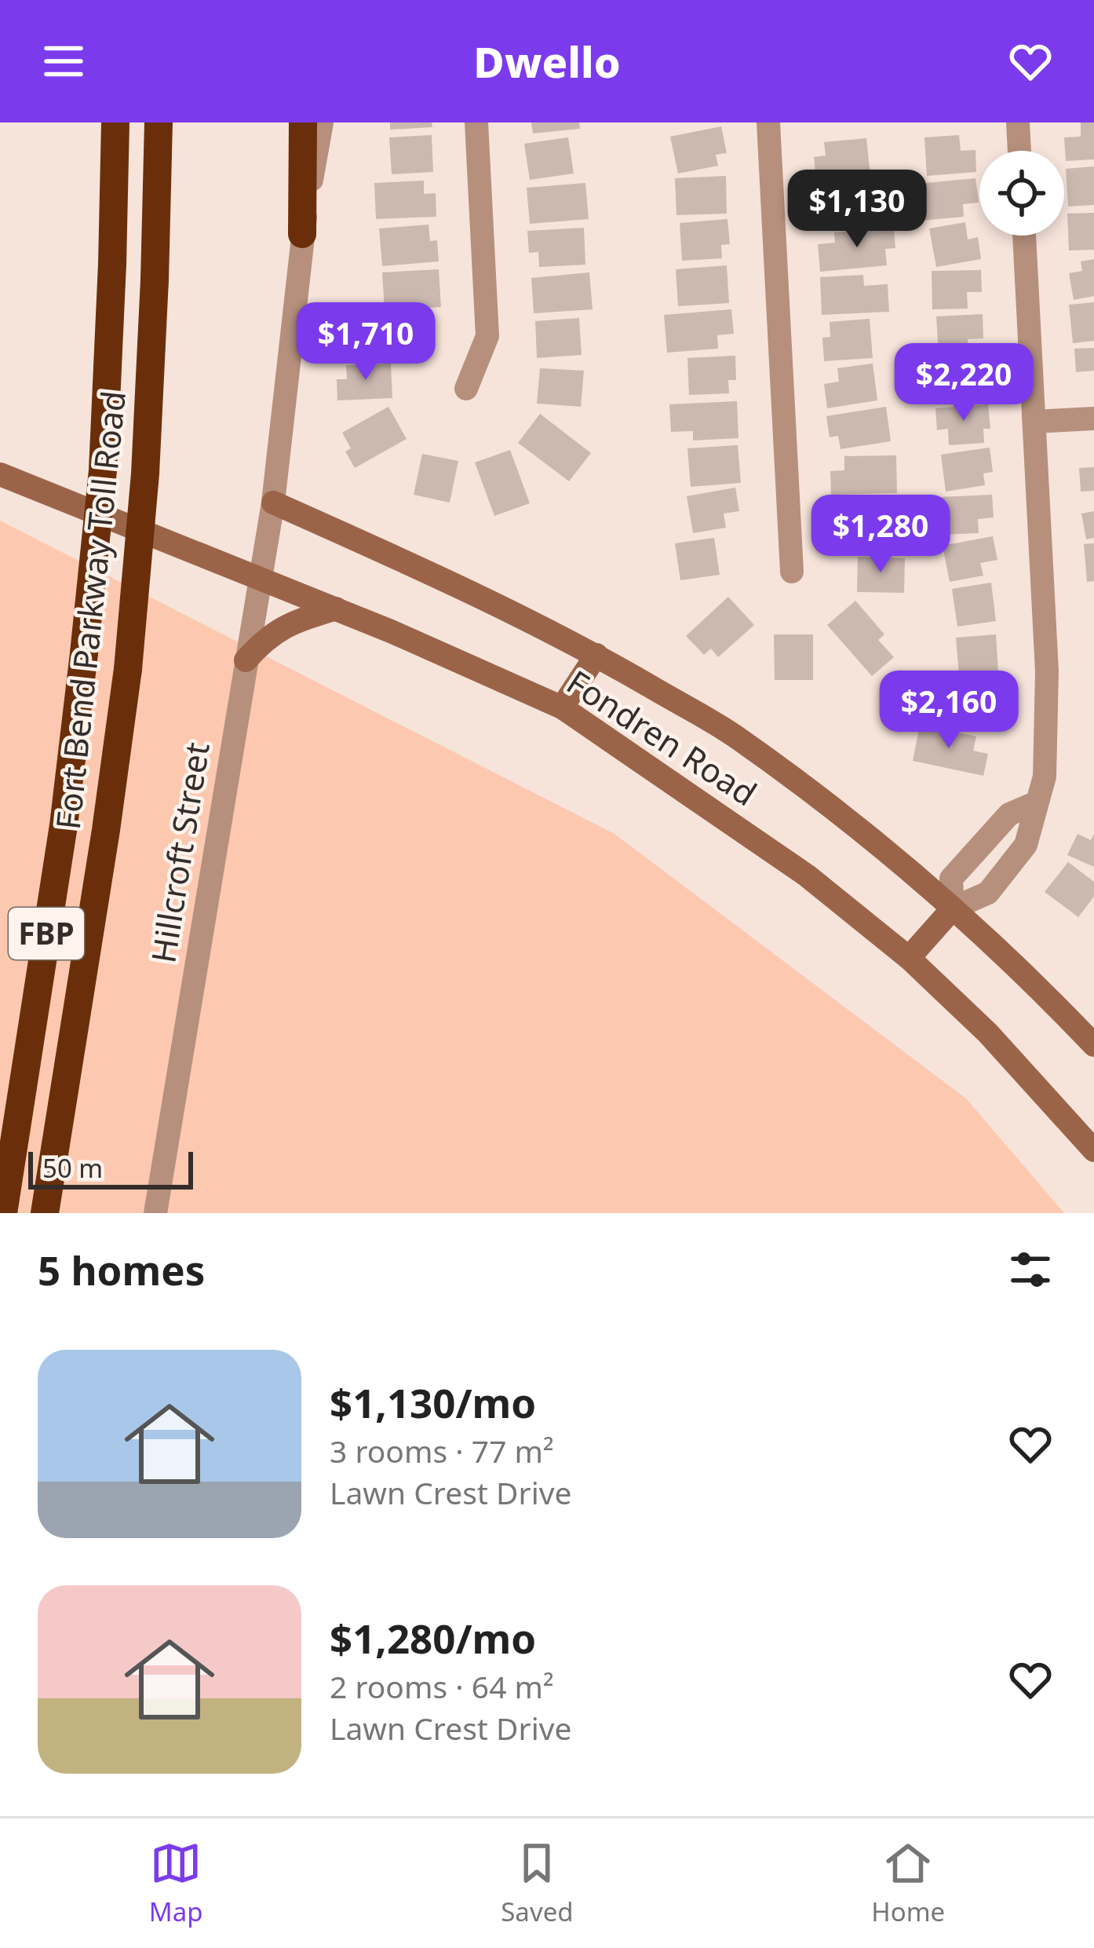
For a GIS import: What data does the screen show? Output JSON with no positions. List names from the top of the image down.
{
  "streets": {
    "highway": ["Fort Bend Parkway Toll Road", "FBP"],
    "main road": ["Fondren Road"],
    "street": ["Hillcroft Street"]
  },
  "crossings": [
    ["Fondren Road", "Hillcroft Street"]
  ],
  "scale_bar": "50 m",
  "page": {
    "header": "Dwello",
    "price": [
      "$1,130",
      "$1,710",
      "$2,220",
      "$1,280",
      "$2,160"
    ],
    "scale": "50 m",
    "heading": "5 homes",
    "list": [
      {
        "name": "$1,130/mo",
        "note": "3 rooms · 77 m² · Lawn Crest Drive"
      },
      {
        "name": "$1,280/mo",
        "note": "2 rooms · 64 m² · Lawn Crest Drive"
      }
    ],
    "tabs": ["Map", "Saved", "Home"]
  }
}
